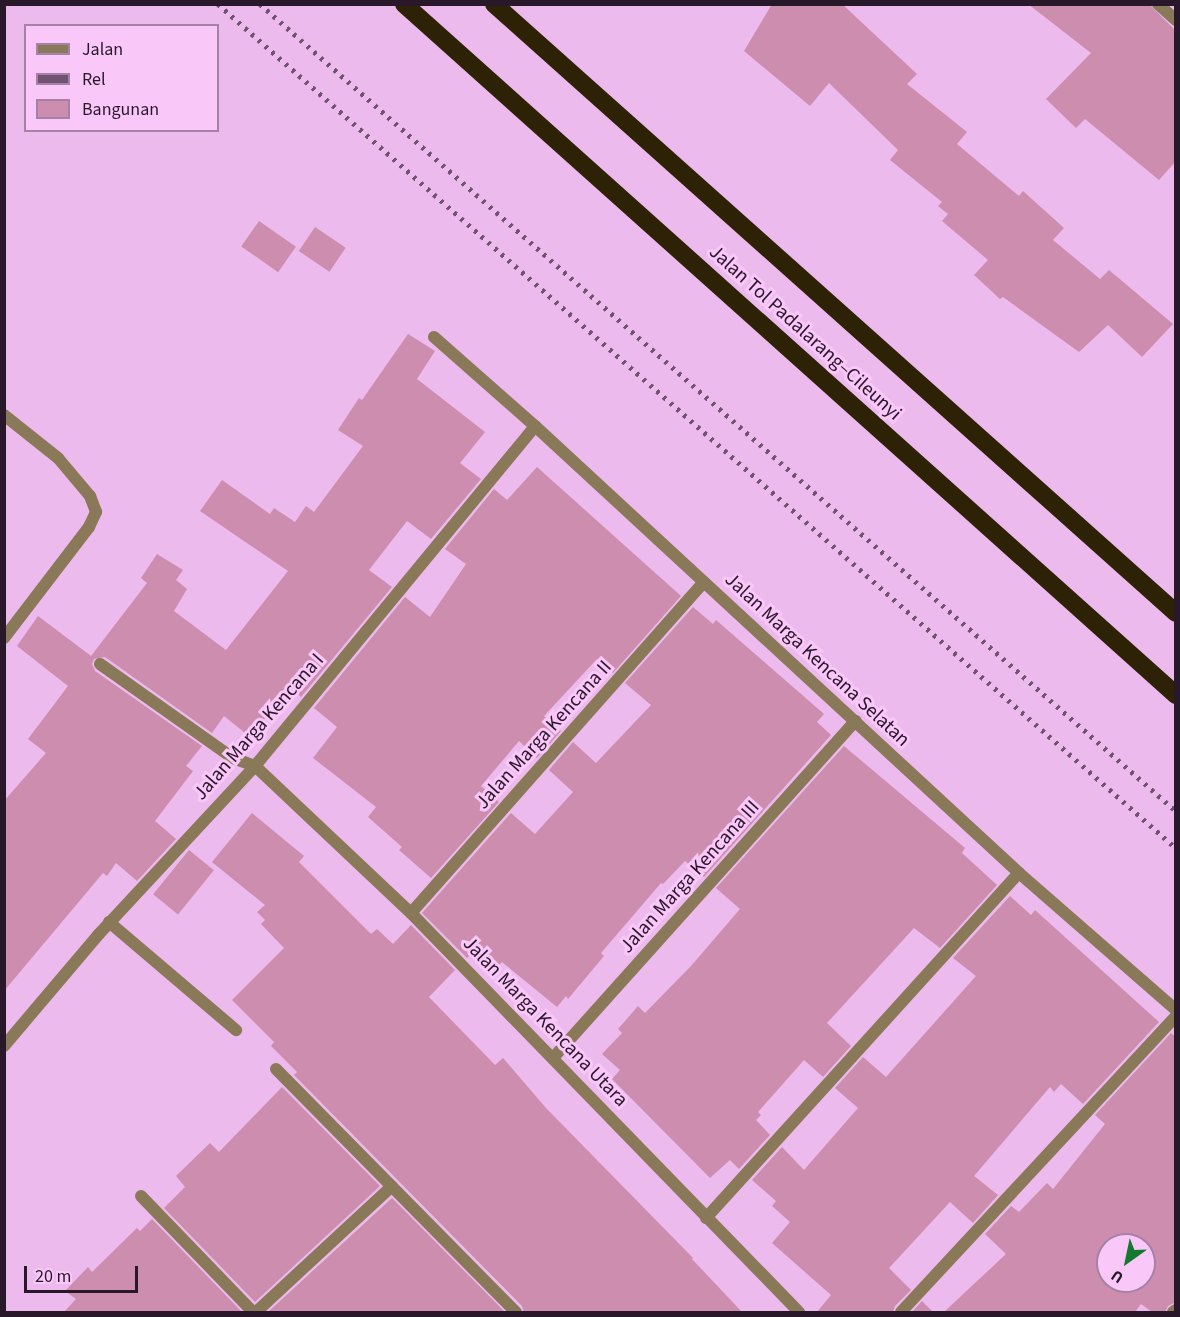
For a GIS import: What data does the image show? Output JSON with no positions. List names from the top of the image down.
{
  "streets": {
    "highway": ["Jalan Tol Padalarang–Cileunyi"],
    "street": [
      "Jalan Marga Kencana Selatan",
      "Jalan Marga Kencana I",
      "Jalan Marga Kencana II",
      "Jalan Marga Kencana III",
      "Jalan Marga Kencana Utara"
    ]
  },
  "crossings": [
    ["Jalan Marga Kencana Selatan", "Jalan Marga Kencana I"],
    ["Jalan Marga Kencana Selatan", "Jalan Marga Kencana II"],
    ["Jalan Marga Kencana Selatan", "Jalan Marga Kencana III"],
    ["Jalan Marga Kencana I", "Jalan Marga Kencana Utara"],
    ["Jalan Marga Kencana II", "Jalan Marga Kencana Utara"],
    ["Jalan Marga Kencana III", "Jalan Marga Kencana Utara"]
  ],
  "legend": ["Jalan", "Rel", "Bangunan"],
  "scale_bar": "20 m",
  "north": "bottom left"
}
